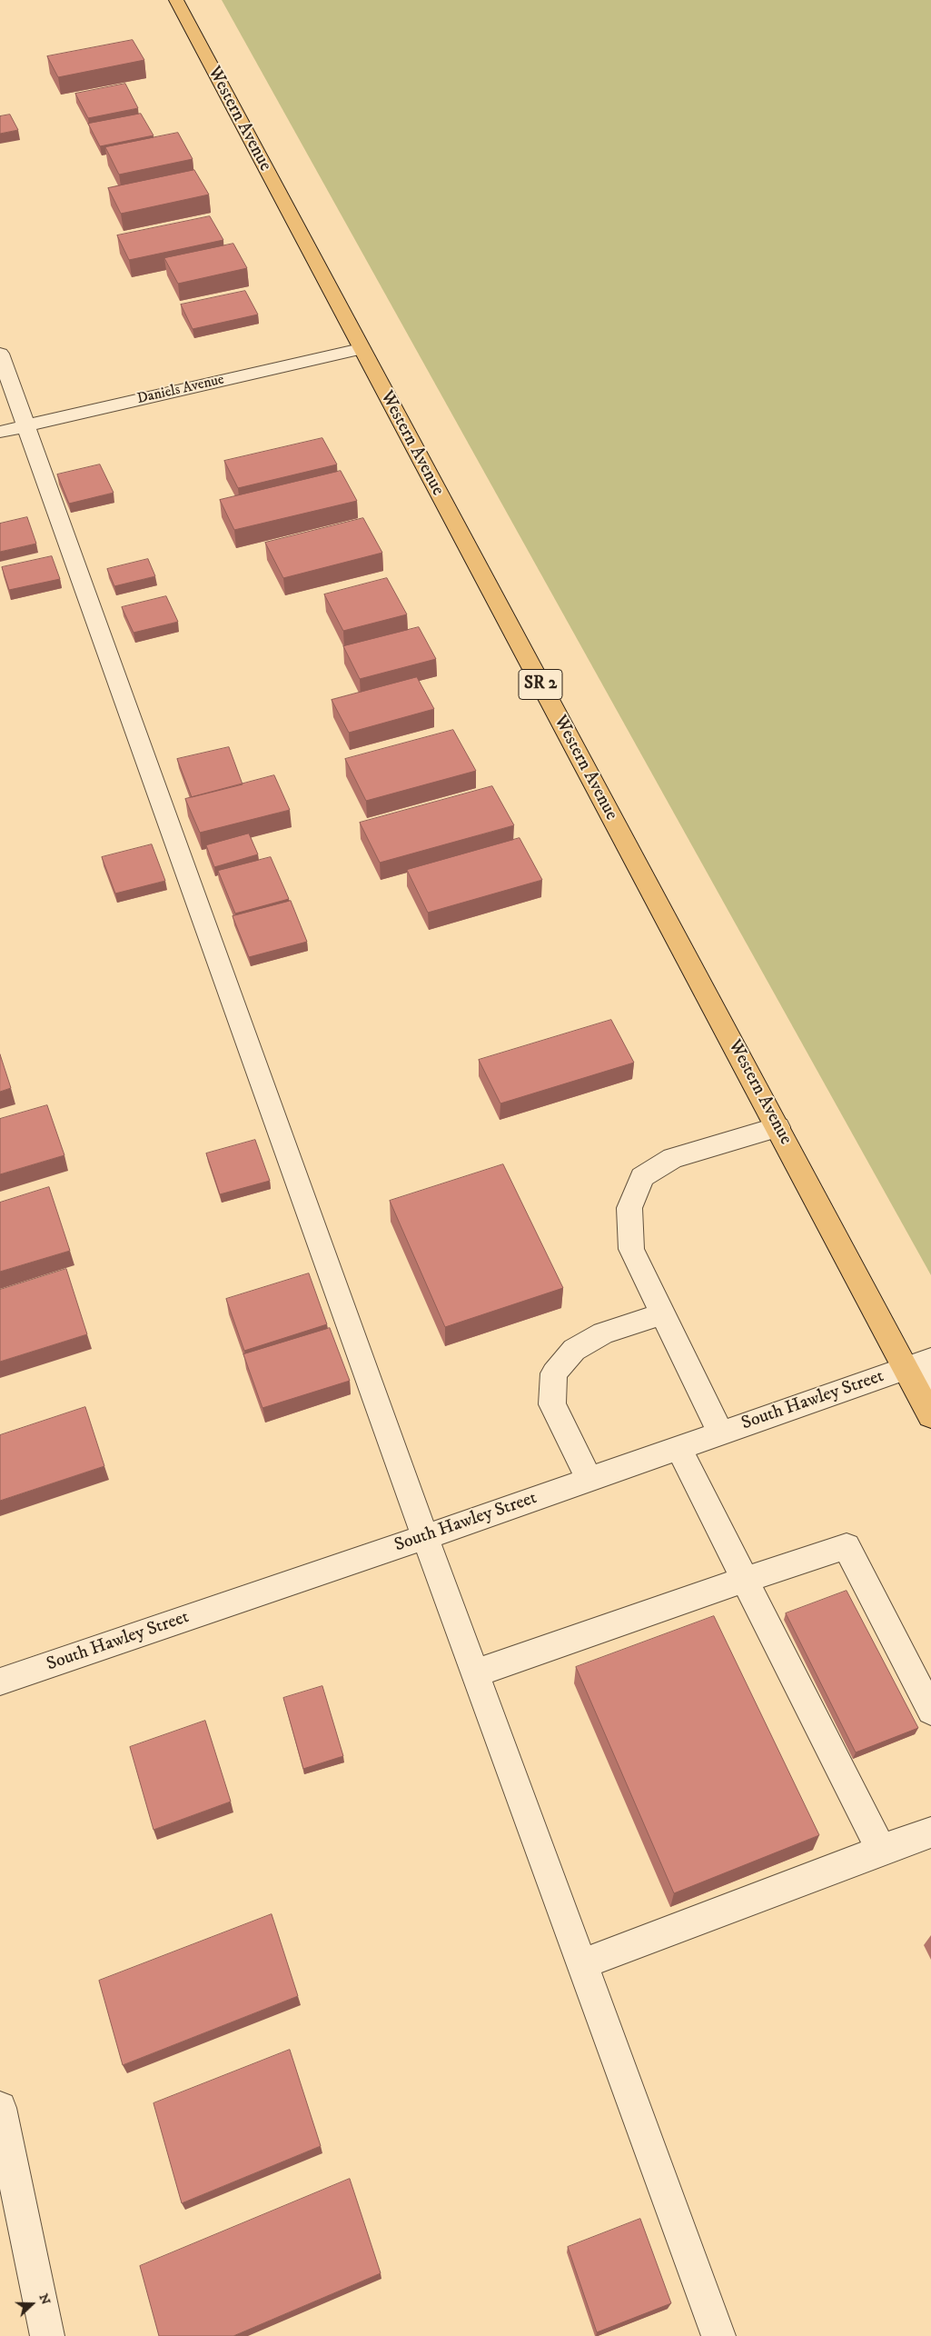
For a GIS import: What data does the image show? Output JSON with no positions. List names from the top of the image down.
{
  "streets": {
    "main road": ["Western Avenue", "SR 2"],
    "street": ["Daniels Avenue", "South Hawley Street"]
  },
  "crossings": [
    ["Western Avenue", "Daniels Avenue"],
    ["Western Avenue", "South Hawley Street"]
  ],
  "north": "right"
}
